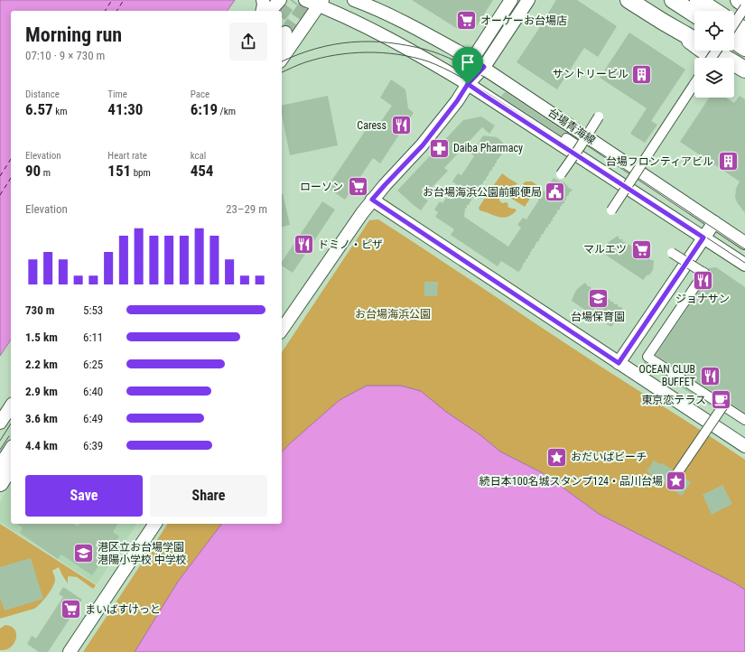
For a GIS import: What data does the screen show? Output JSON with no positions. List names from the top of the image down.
{
  "streets": {
    "street": ["台場青海線"]
  },
  "parks": ["お台場海浜公園"],
  "places": {
    "supermarket": [
      "オーケーお台場店",
      "ローソン",
      "マルエツ",
      "まいばすけっと"
    ],
    "building": ["サントリービル", "台場フロンティアビル"],
    "restaurant": [
      "Caress",
      "ドミノ・ピザ",
      "ジョナサン",
      "OCEAN CLUB BUFFET"
    ],
    "pharmacy": ["Daiba Pharmacy"],
    "public building": ["お台場海浜公園前郵便局"],
    "school or university": ["台場保育園", "港区立お台場学園 港陽小学校 中学校"],
    "cafe": ["東京恋テラス"],
    "place": ["おだいばビーチ", "続日本100名城スタンプ124・品川台場"]
  },
  "page": {
    "heading": ["Morning run", "07:10 · 9 × 730 m"],
    "stats": [
      ["Distance", "6.57 km"],
      ["Time", "41:30"],
      ["Pace", "6:19 /km"],
      ["Elevation", "90 m"],
      ["Heart rate", "151 bpm"],
      ["kcal", "454"]
    ],
    "chart": ["Elevation", "23–29 m"],
    "list": [
      {
        "name": "730 m",
        "note": "5:53"
      },
      {
        "name": "1.5 km",
        "note": "6:11"
      },
      {
        "name": "2.2 km",
        "note": "6:25"
      },
      {
        "name": "2.9 km",
        "note": "6:40"
      },
      {
        "name": "3.6 km",
        "note": "6:49"
      },
      {
        "name": "4.4 km",
        "note": "6:39"
      }
    ],
    "buttons": ["Save", "Share"]
  }
}
